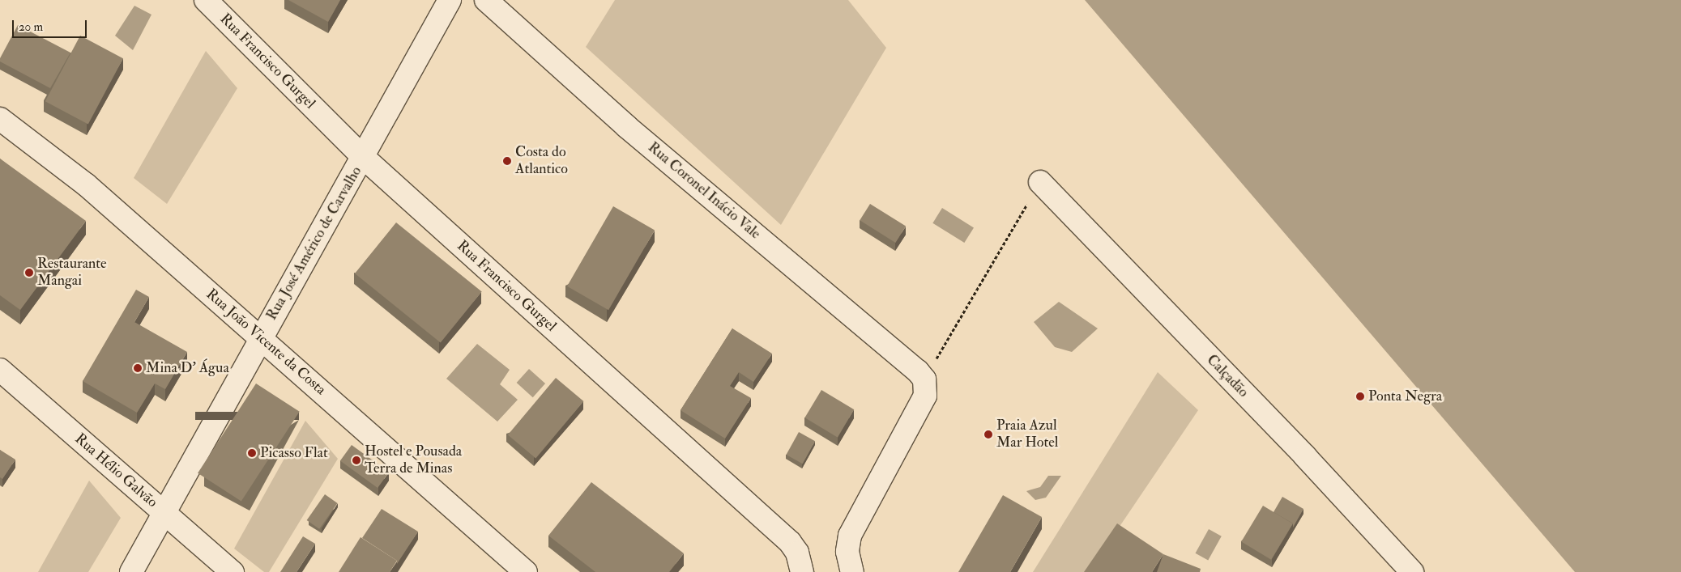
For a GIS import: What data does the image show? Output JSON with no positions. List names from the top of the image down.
{
  "streets": {
    "street": [
      "Rua Francisco Gurgel",
      "Rua Coronel Inácio Vale",
      "Rua José Américo de Carvalho",
      "Rua João Vicente da Costa",
      "Calçadão",
      "Rua Hélio Galvão"
    ]
  },
  "crossings": [
    ["Rua Francisco Gurgel", "Rua José Américo de Carvalho"],
    ["Rua José Américo de Carvalho", "Rua João Vicente da Costa"],
    ["Rua José Américo de Carvalho", "Rua Hélio Galvão"]
  ],
  "places": [
    "Costa do Atlantico",
    "Restaurante Mangai",
    "Mina D' Água",
    "Ponta Negra",
    "Praia Azul Mar Hotel",
    "Picasso Flat",
    "Hostel e Pousada Terra de Minas"
  ],
  "scale_bar": "20 m"
}
